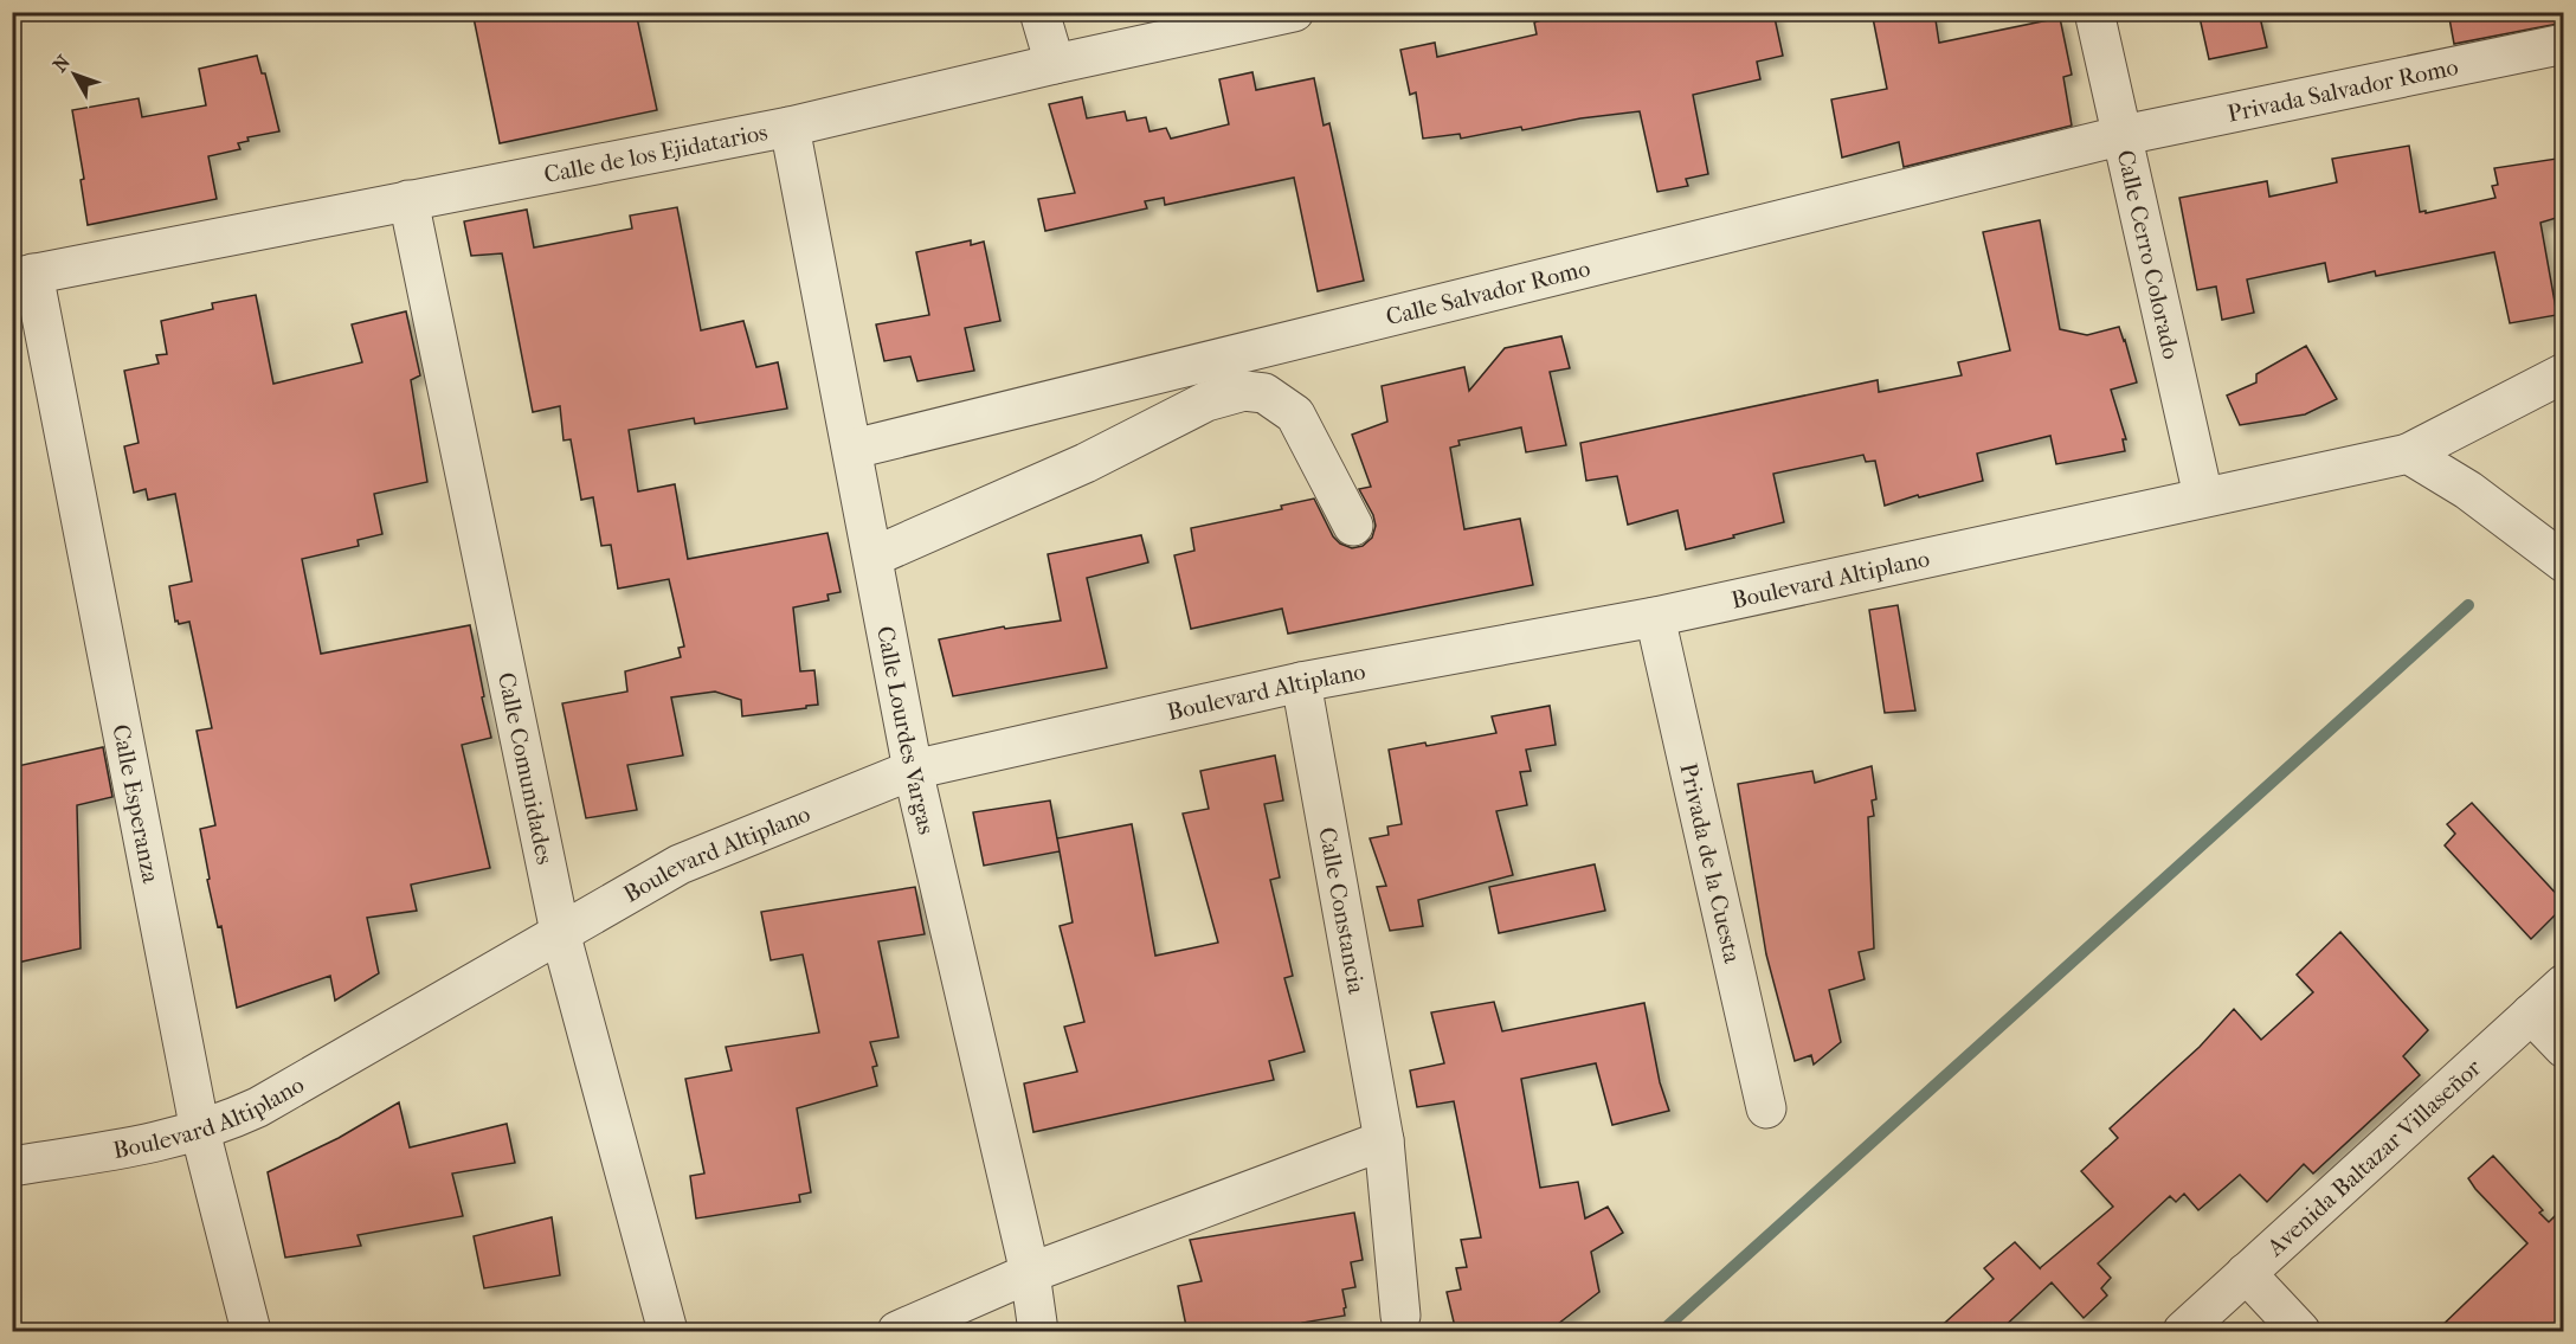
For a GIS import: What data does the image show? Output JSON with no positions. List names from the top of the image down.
{
  "streets": {
    "street": [
      "Privada Salvador Romo",
      "Calle de los Ejidatarios",
      "Calle Cerro Colorado",
      "Calle Salvador Romo",
      "Boulevard Altiplano",
      "Calle Lourdes Vargas",
      "Calle Comunidades",
      "Calle Esperanza",
      "Privada de la Cuesta",
      "Calle Constancia",
      "Avenida Baltazar Villaseñor"
    ]
  },
  "crossings": [
    ["Privada Salvador Romo", "Calle Cerro Colorado"],
    ["Privada Salvador Romo", "Calle Salvador Romo"],
    ["Calle de los Ejidatarios", "Calle Lourdes Vargas"],
    ["Calle de los Ejidatarios", "Calle Comunidades"],
    ["Calle de los Ejidatarios", "Calle Esperanza"],
    ["Calle Cerro Colorado", "Calle Salvador Romo"],
    ["Calle Cerro Colorado", "Boulevard Altiplano"],
    ["Calle Salvador Romo", "Calle Lourdes Vargas"],
    ["Boulevard Altiplano", "Calle Lourdes Vargas"],
    ["Boulevard Altiplano", "Calle Comunidades"],
    ["Boulevard Altiplano", "Calle Esperanza"],
    ["Boulevard Altiplano", "Privada de la Cuesta"],
    ["Boulevard Altiplano", "Calle Constancia"]
  ],
  "north": "top left"
}
